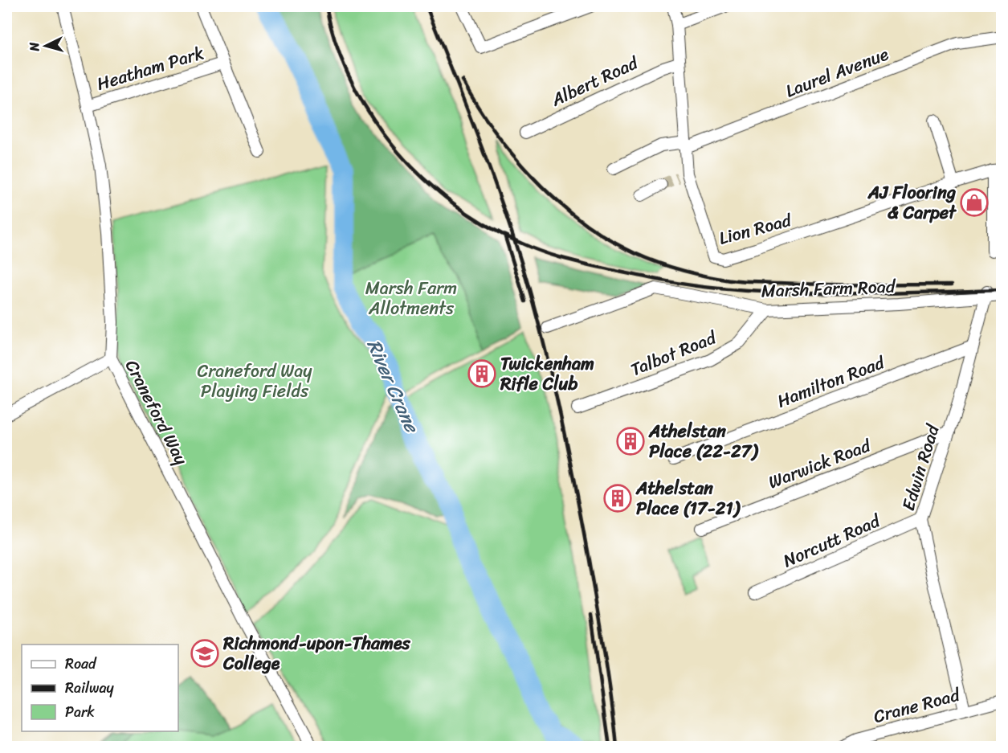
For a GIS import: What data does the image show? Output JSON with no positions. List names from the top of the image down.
{
  "streets": {
    "street": [
      "Heatham Park",
      "Laurel Avenue",
      "Albert Road",
      "Lion Road",
      "Marsh Farm Road",
      "Talbot Road",
      "Hamilton Road",
      "Craneford Way",
      "Warwick Road",
      "Edwin Road",
      "Norcutt Road",
      "Crane Road"
    ]
  },
  "crossings": [
    ["Heatham Park", "Craneford Way"],
    ["Laurel Avenue", "Lion Road"],
    ["Albert Road", "Lion Road"],
    ["Marsh Farm Road", "Talbot Road"],
    ["Marsh Farm Road", "Edwin Road"],
    ["Hamilton Road", "Edwin Road"],
    ["Warwick Road", "Edwin Road"],
    ["Edwin Road", "Norcutt Road"],
    ["Edwin Road", "Crane Road"]
  ],
  "water": ["River Crane"],
  "parks": ["Marsh Farm Allotments", "Craneford Way Playing Fields"],
  "places": {
    "shop": ["AJ Flooring & Carpet"],
    "building": ["Twickenham Rifle Club", "Athelstan Place (22-27)", "Athelstan Place (17-21)"],
    "school or university": ["Richmond-upon-Thames College"]
  },
  "legend": ["Road", "Railway", "Park"],
  "north": "left"
}
